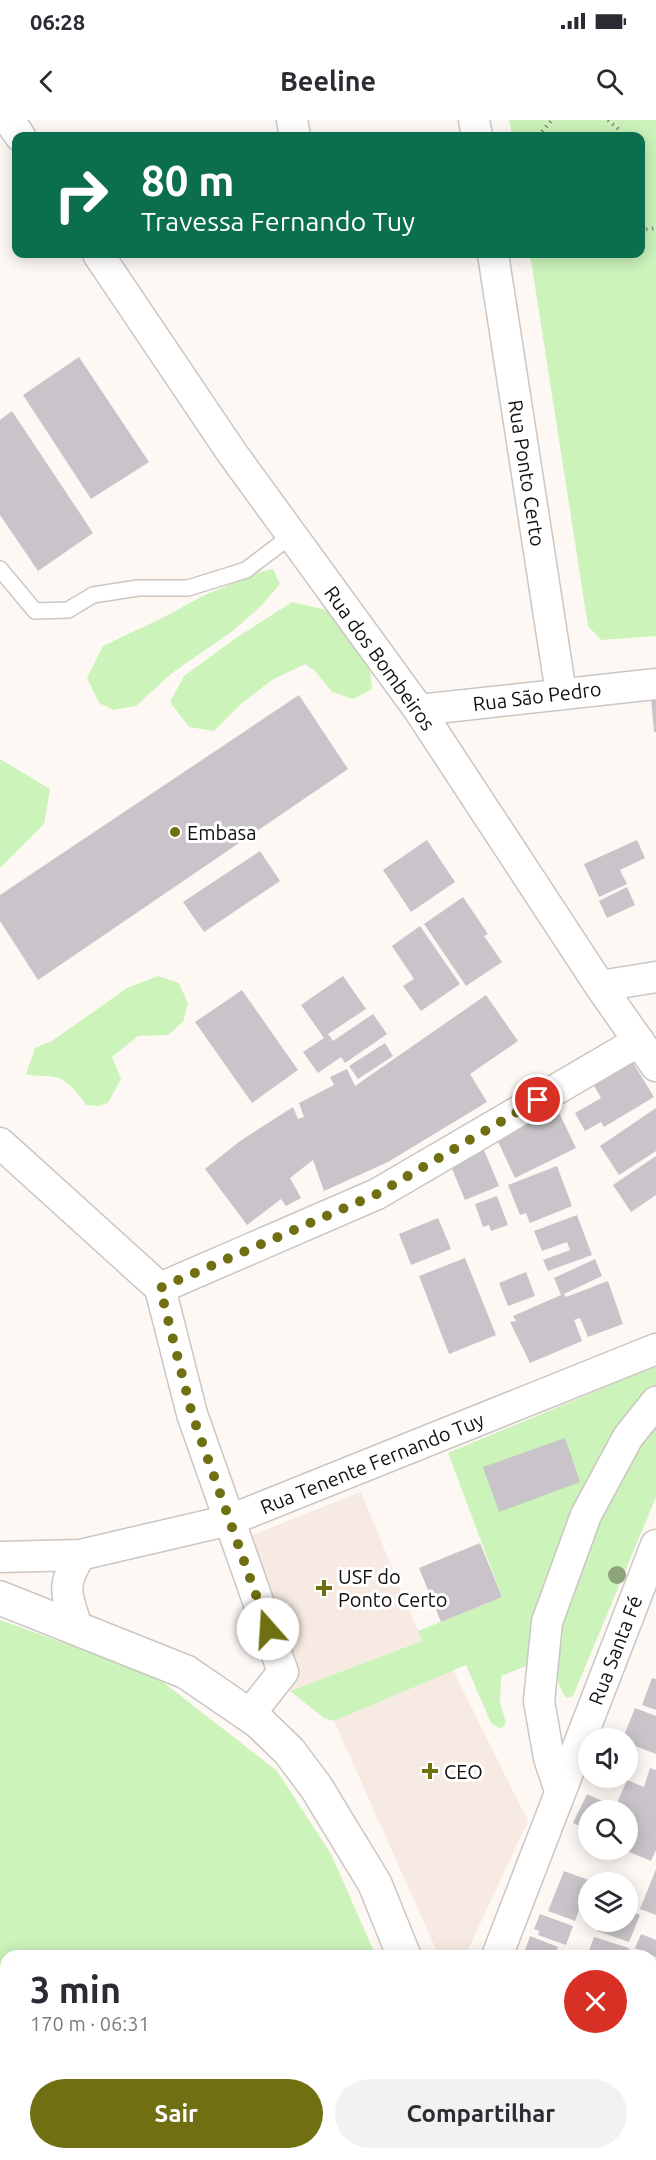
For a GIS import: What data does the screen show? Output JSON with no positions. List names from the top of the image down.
{
  "streets": {
    "street": [
      "Rua Ponto Certo",
      "Rua dos Bombeiros",
      "Rua São Pedro",
      "Rua Tenente Fernando Tuy",
      "Rua Santa Fé"
    ]
  },
  "crossings": [
    ["Rua Ponto Certo", "Rua São Pedro"],
    ["Rua dos Bombeiros", "Rua São Pedro"]
  ],
  "places": {
    "other": ["Embasa"],
    "health": ["USF do Ponto Certo", "CEO"]
  },
  "page": {
    "status": "06:28",
    "header": "Beeline",
    "turn": ["80 m", "Travessa Fernando Tuy"],
    "heading": ["3 min", "170 m · 06:31"],
    "buttons": ["Sair", "Compartilhar"]
  }
}
